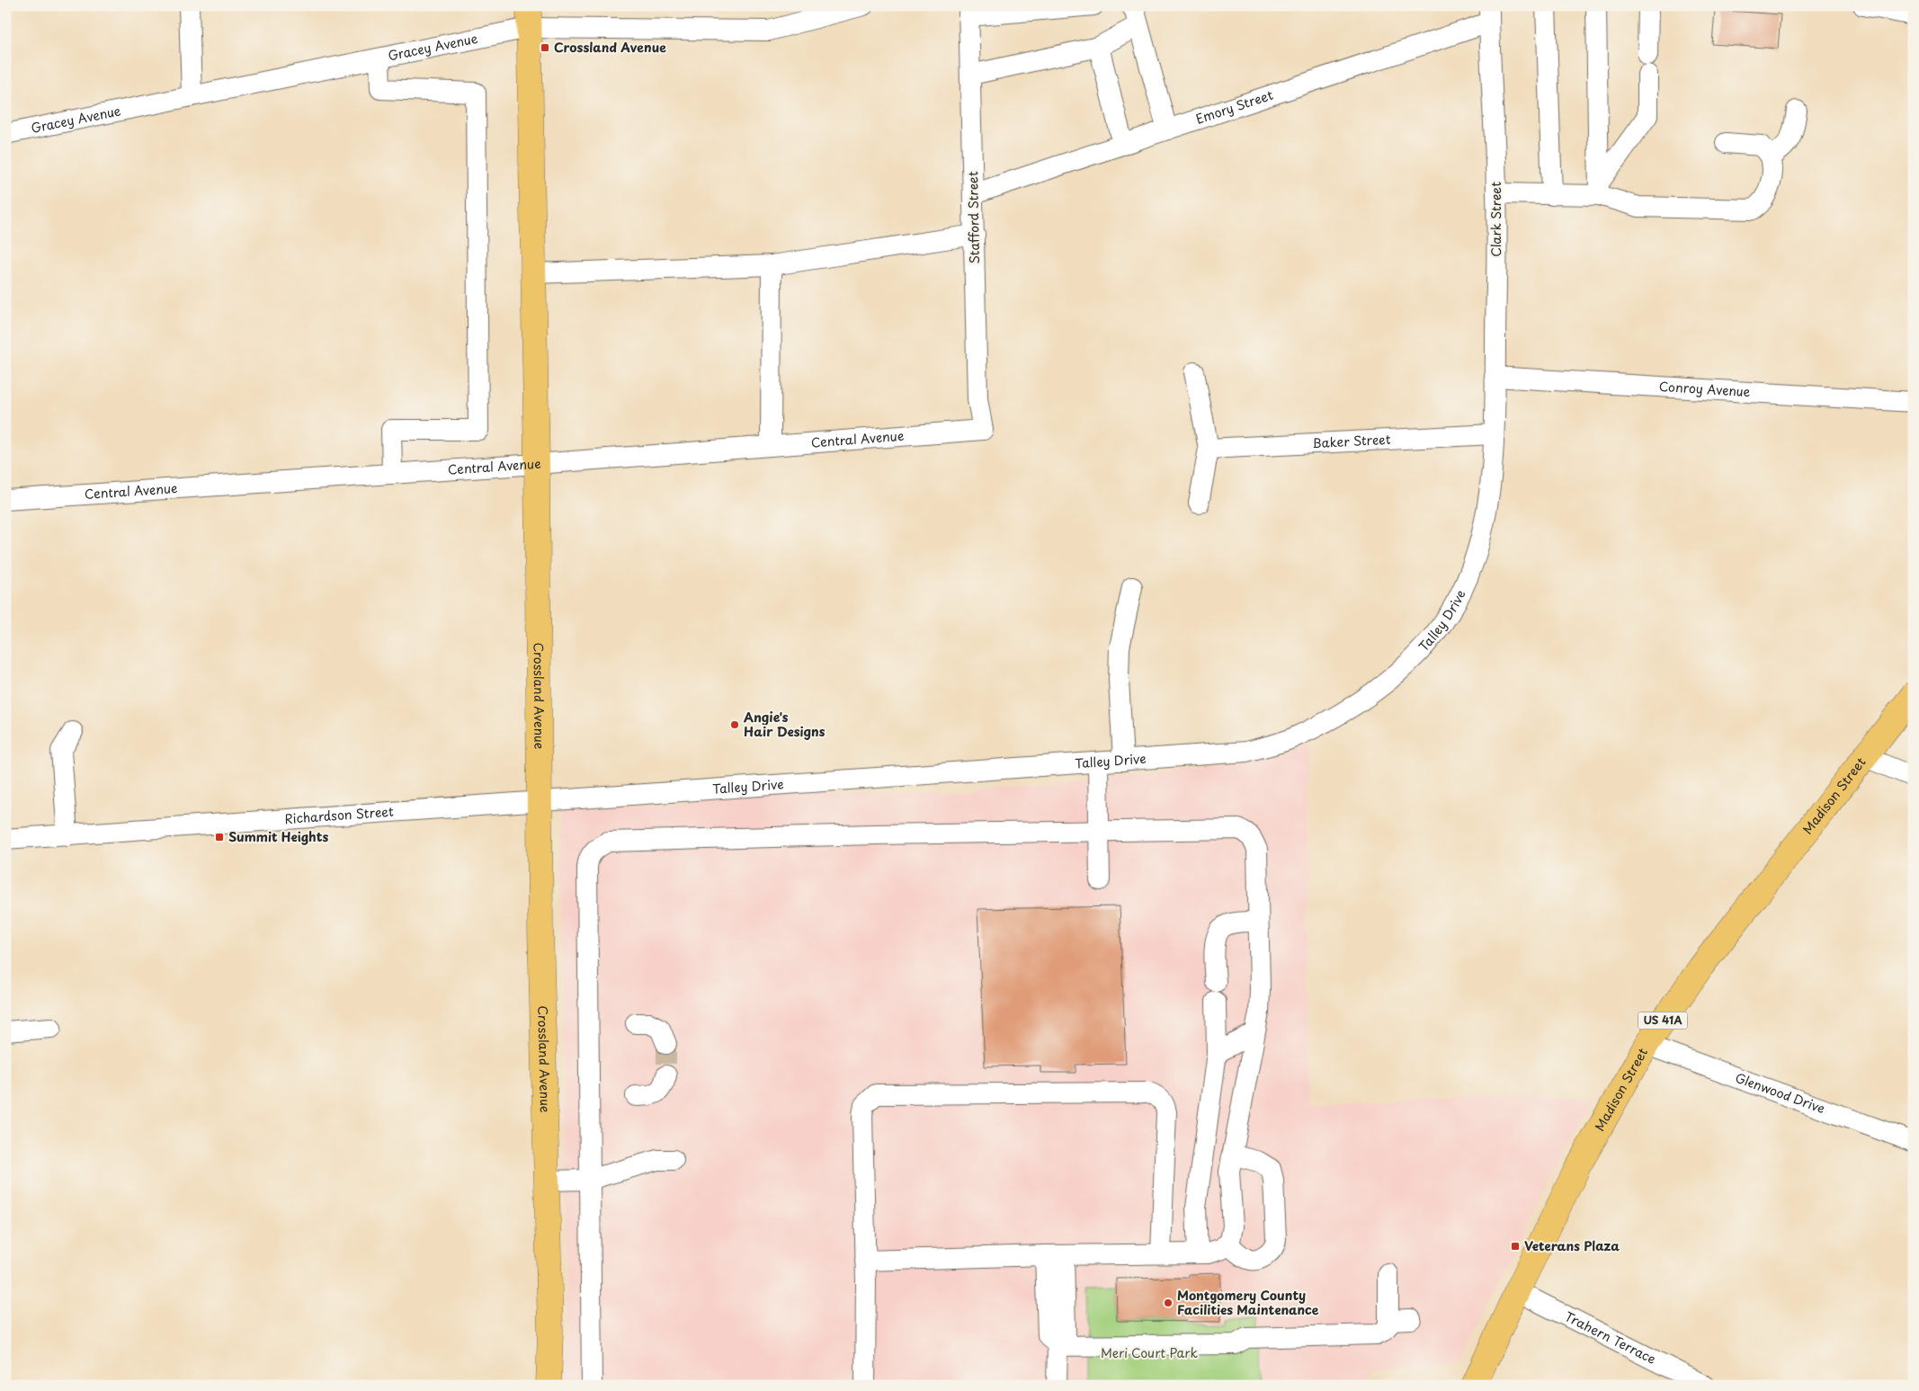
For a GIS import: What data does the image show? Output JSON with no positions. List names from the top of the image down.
{
  "streets": {
    "main road": ["Crossland Avenue", "Madison Street", "US 41A"],
    "street": [
      "Gracey Avenue",
      "Emory Street",
      "Stafford Street",
      "Clark Street",
      "Conroy Avenue",
      "Central Avenue",
      "Baker Street",
      "Talley Drive",
      "Richardson Street",
      "Glenwood Drive",
      "Trahern Terrace"
    ]
  },
  "crossings": [
    ["Gracey Avenue", "Crossland Avenue"],
    ["Emory Street", "Clark Street"],
    ["Stafford Street", "Central Avenue"],
    ["Clark Street", "Conroy Avenue"],
    ["Clark Street", "Baker Street"],
    ["Clark Street", "Talley Drive"],
    ["Central Avenue", "Crossland Avenue"],
    ["Baker Street", "Talley Drive"],
    ["Talley Drive", "Crossland Avenue"],
    ["Talley Drive", "Richardson Street"],
    ["Crossland Avenue", "Richardson Street"],
    ["Madison Street", "Glenwood Drive"],
    ["Madison Street", "Trahern Terrace"]
  ],
  "parks": ["Meri Court Park"],
  "places": {
    "transit": ["Crossland Avenue", "Summit Heights", "Veterans Plaza"],
    "other": ["Angie's Hair Designs", "Montgomery County Facilities Maintenance"]
  }
}
